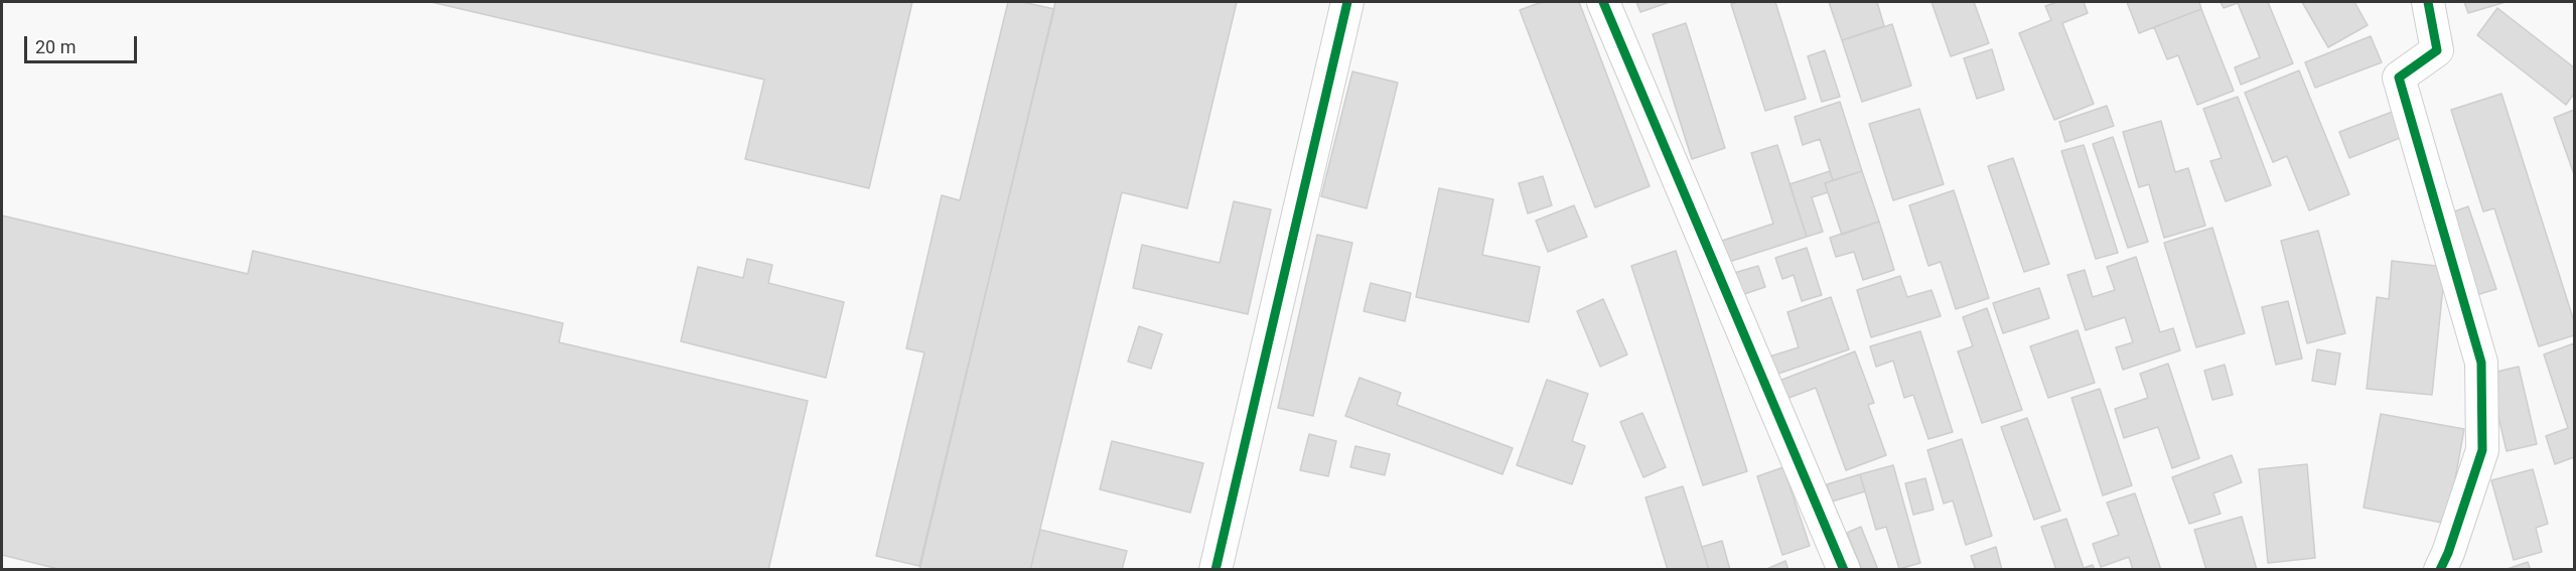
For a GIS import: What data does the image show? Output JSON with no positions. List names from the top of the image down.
{
  "scale_bar": "20 m"
}
